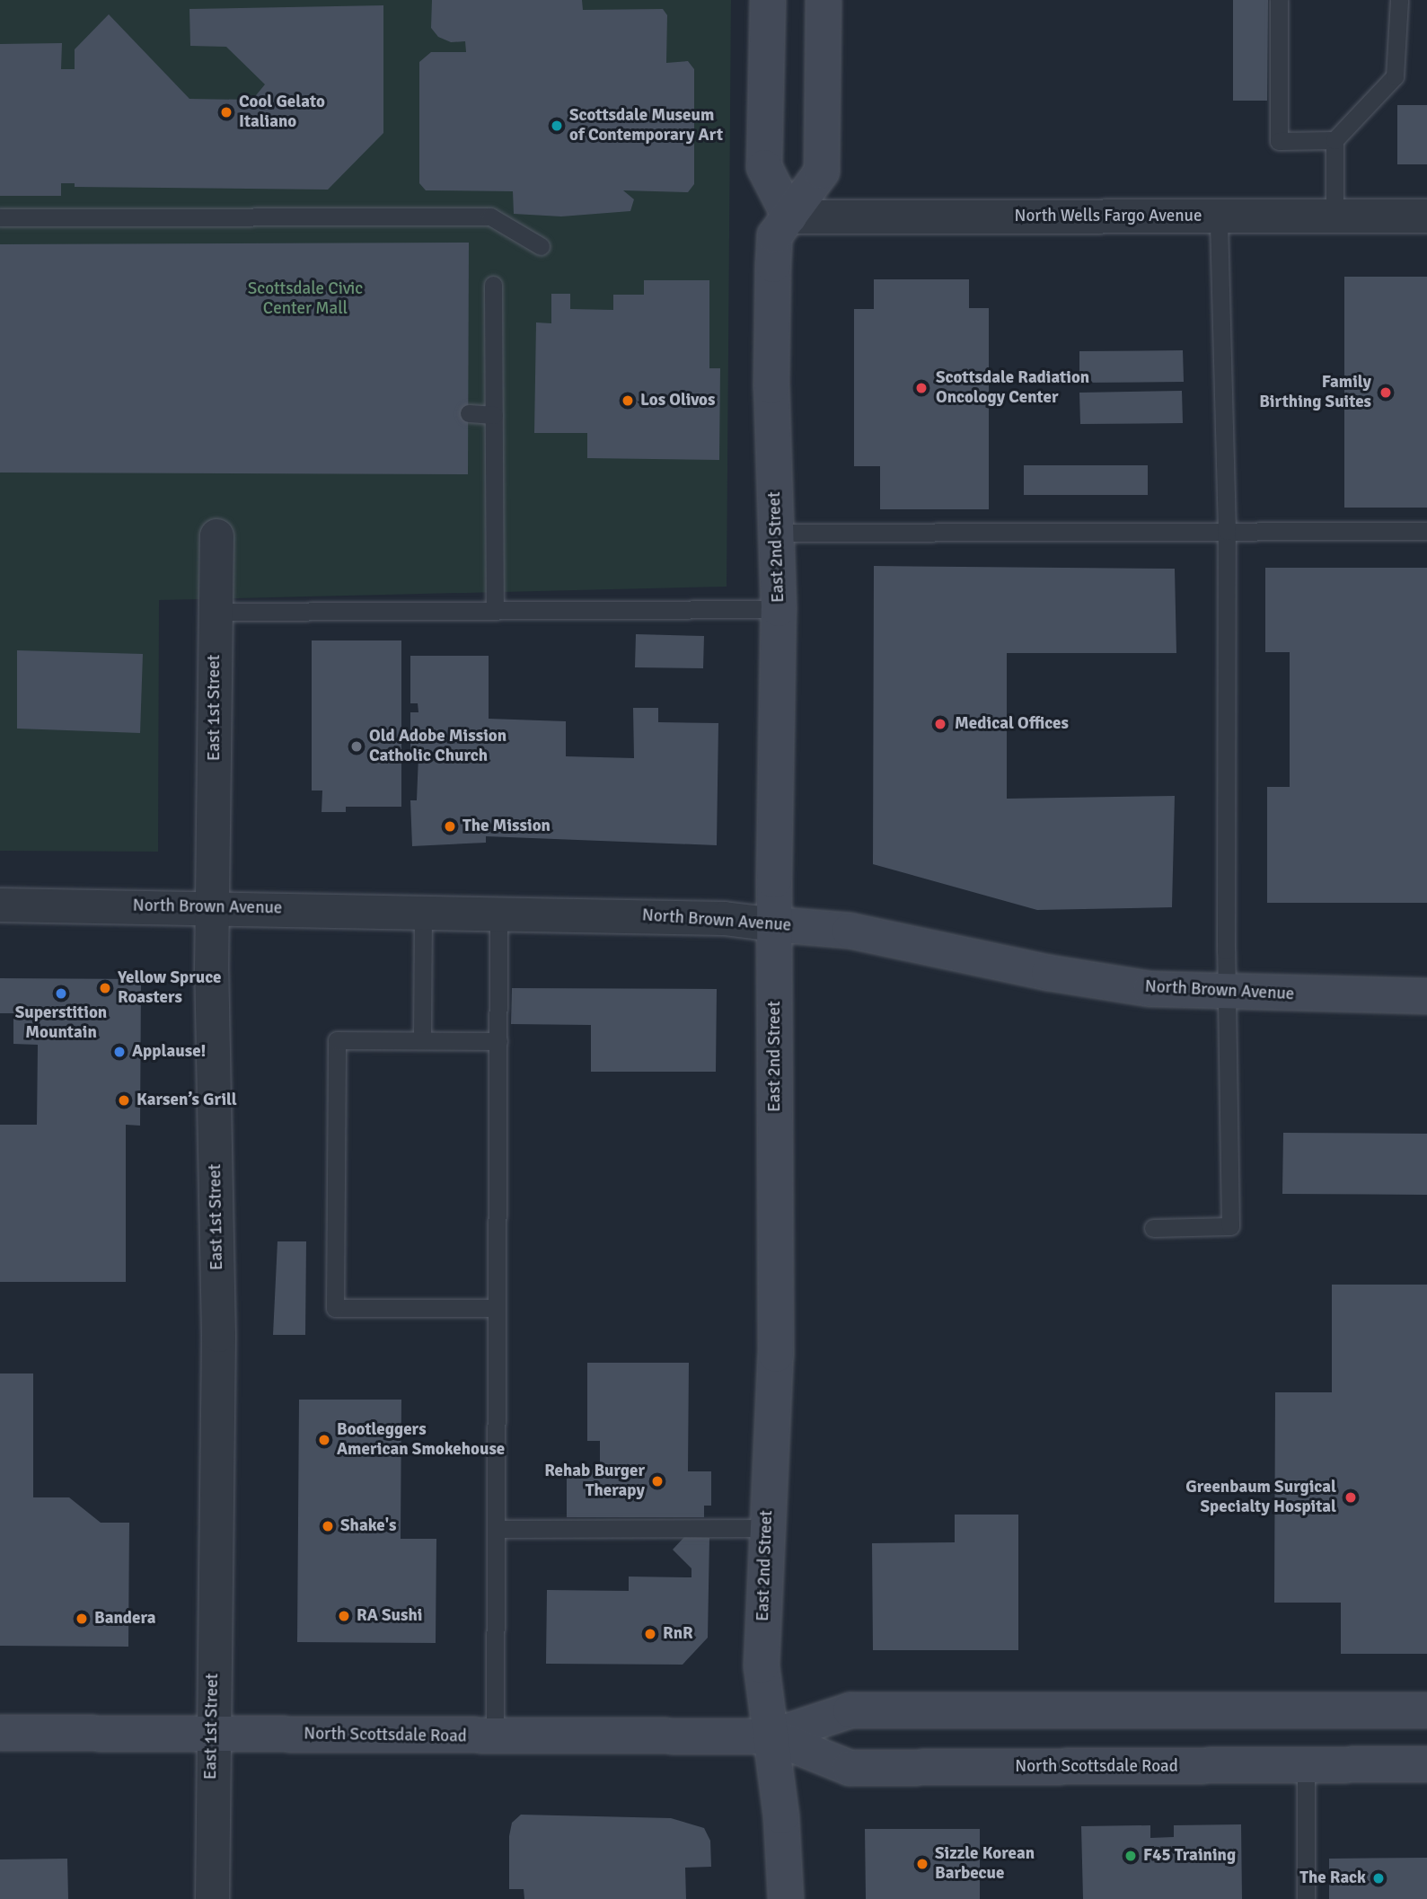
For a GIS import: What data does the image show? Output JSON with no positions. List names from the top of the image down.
{
  "streets": {
    "street": [
      "North Wells Fargo Avenue",
      "East 2nd Street",
      "East 1st Street",
      "North Brown Avenue",
      "North Scottsdale Road"
    ]
  },
  "crossings": [
    ["North Wells Fargo Avenue", "East 2nd Street"],
    ["East 2nd Street", "North Brown Avenue"],
    ["East 2nd Street", "North Scottsdale Road"],
    ["East 1st Street", "North Brown Avenue"],
    ["East 1st Street", "North Scottsdale Road"]
  ],
  "parks": ["Scottsdale Civic Center Mall"],
  "places": [
    "Cool Gelato Italiano",
    "Scottsdale Museum of Contemporary Art",
    "Scottsdale Radiation Oncology Center",
    "Family Birthing Suites",
    "Los Olivos",
    "Medical Offices",
    "Old Adobe Mission Catholic Church",
    "The Mission",
    "Yellow Spruce Roasters",
    "Superstition Mountain",
    "Applause!",
    "Karsen’s Grill",
    "Bootleggers American Smokehouse",
    "Rehab Burger Therapy",
    "Greenbaum Surgical Specialty Hospital",
    "Shake's",
    "RA Sushi",
    "Bandera",
    "RnR",
    "F45 Training",
    "Sizzle Korean Barbecue",
    "The Rack"
  ]
}
